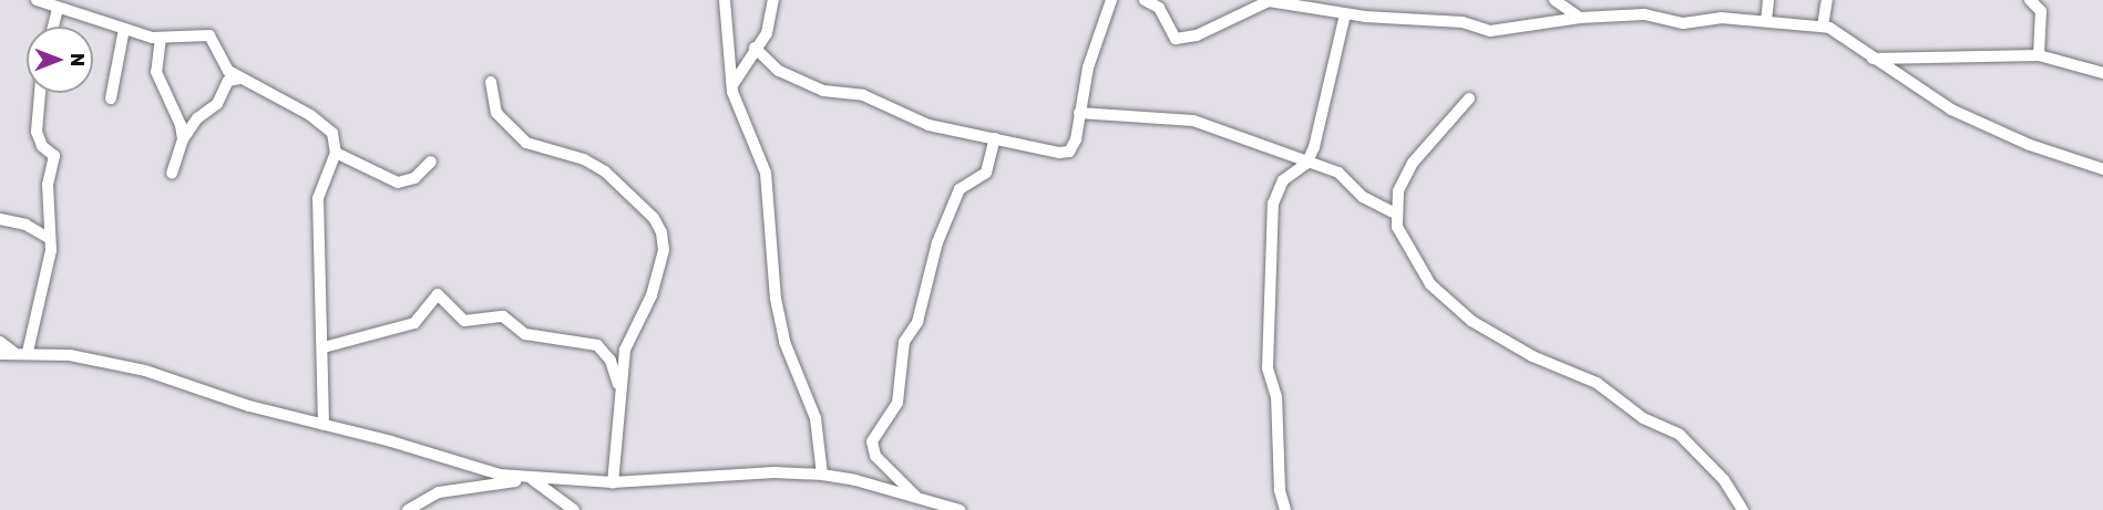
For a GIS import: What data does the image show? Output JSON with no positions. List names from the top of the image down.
{
  "north": "right"
}
